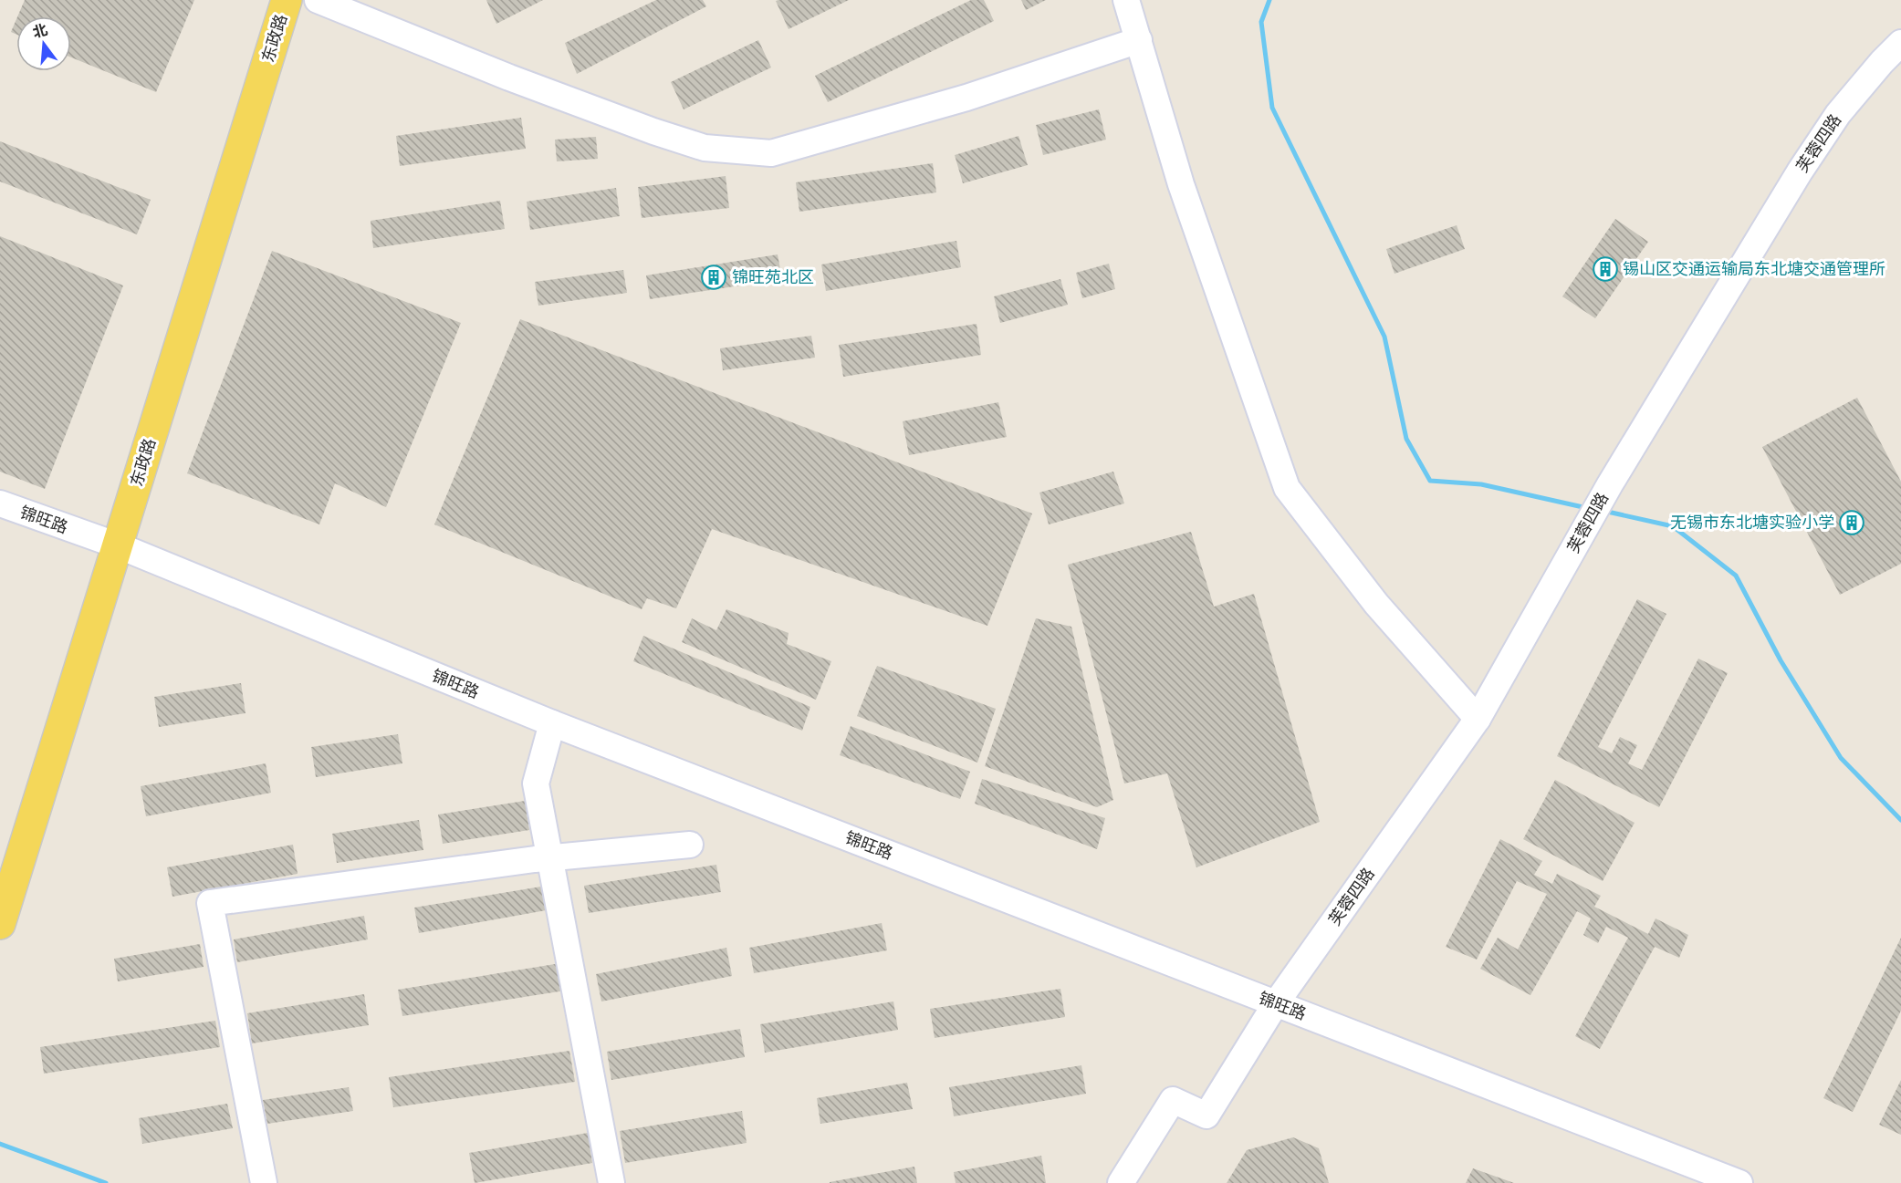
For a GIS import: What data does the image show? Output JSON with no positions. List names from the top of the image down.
{
  "streets": {
    "main road": ["东政路"],
    "street": ["芙蓉四路", "锦旺路"]
  },
  "crossings": [
    ["东政路", "锦旺路"],
    ["芙蓉四路", "锦旺路"]
  ],
  "places": {
    "building": ["锡山区交通运输局东北塘交通管理所", "锦旺苑北区", "无锡市东北塘实验小学"]
  },
  "north": "top"
}
